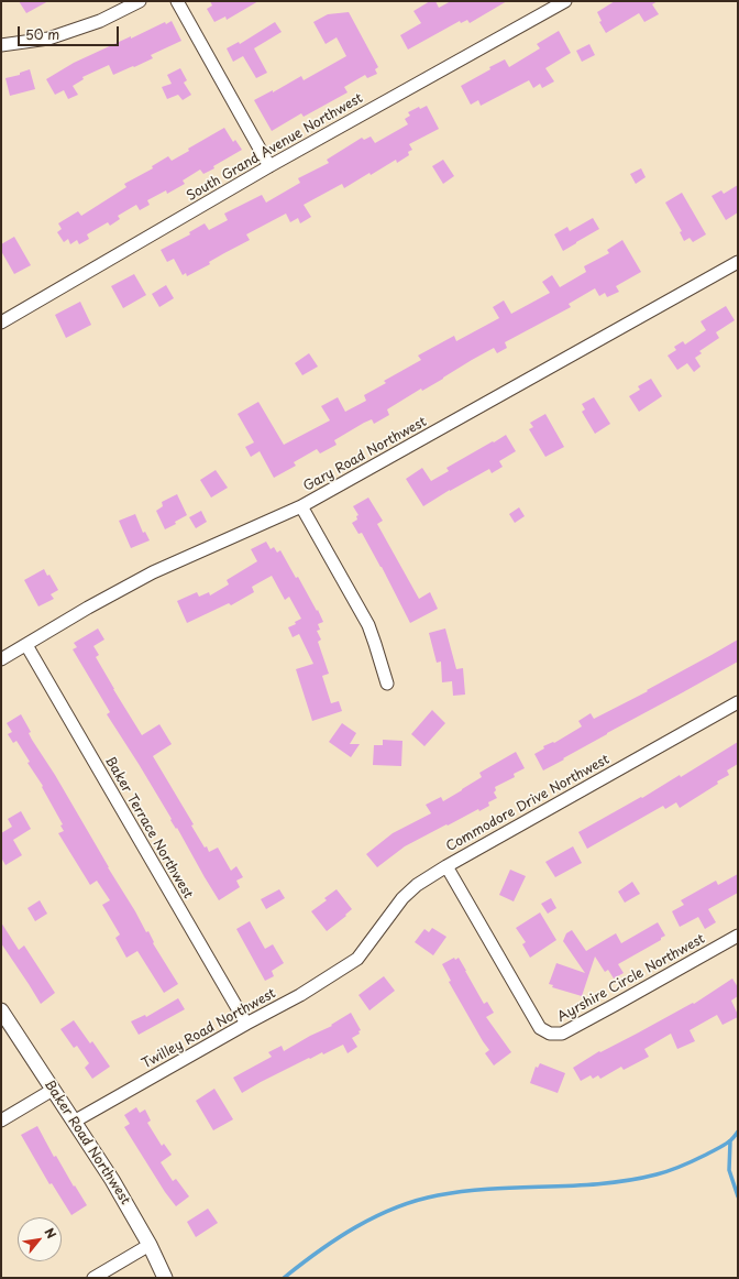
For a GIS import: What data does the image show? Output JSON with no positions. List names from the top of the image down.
{
  "streets": {
    "street": [
      "South Grand Avenue Northwest",
      "Gary Road Northwest",
      "Commodore Drive Northwest",
      "Baker Terrace Northwest",
      "Ayrshire Circle Northwest",
      "Twilley Road Northwest",
      "Baker Road Northwest"
    ]
  },
  "crossings": [
    ["Gary Road Northwest", "Baker Terrace Northwest"],
    ["Commodore Drive Northwest", "Ayrshire Circle Northwest"],
    ["Commodore Drive Northwest", "Twilley Road Northwest"],
    ["Baker Terrace Northwest", "Twilley Road Northwest"],
    ["Twilley Road Northwest", "Baker Road Northwest"]
  ],
  "scale_bar": "50 m",
  "north": "top right"
}
